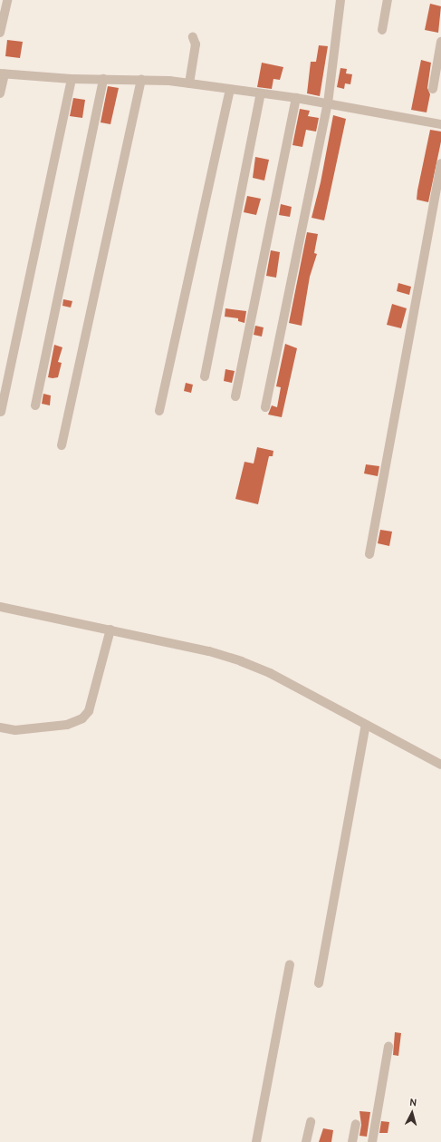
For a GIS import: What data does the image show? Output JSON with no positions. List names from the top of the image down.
{
  "north": "top"
}
